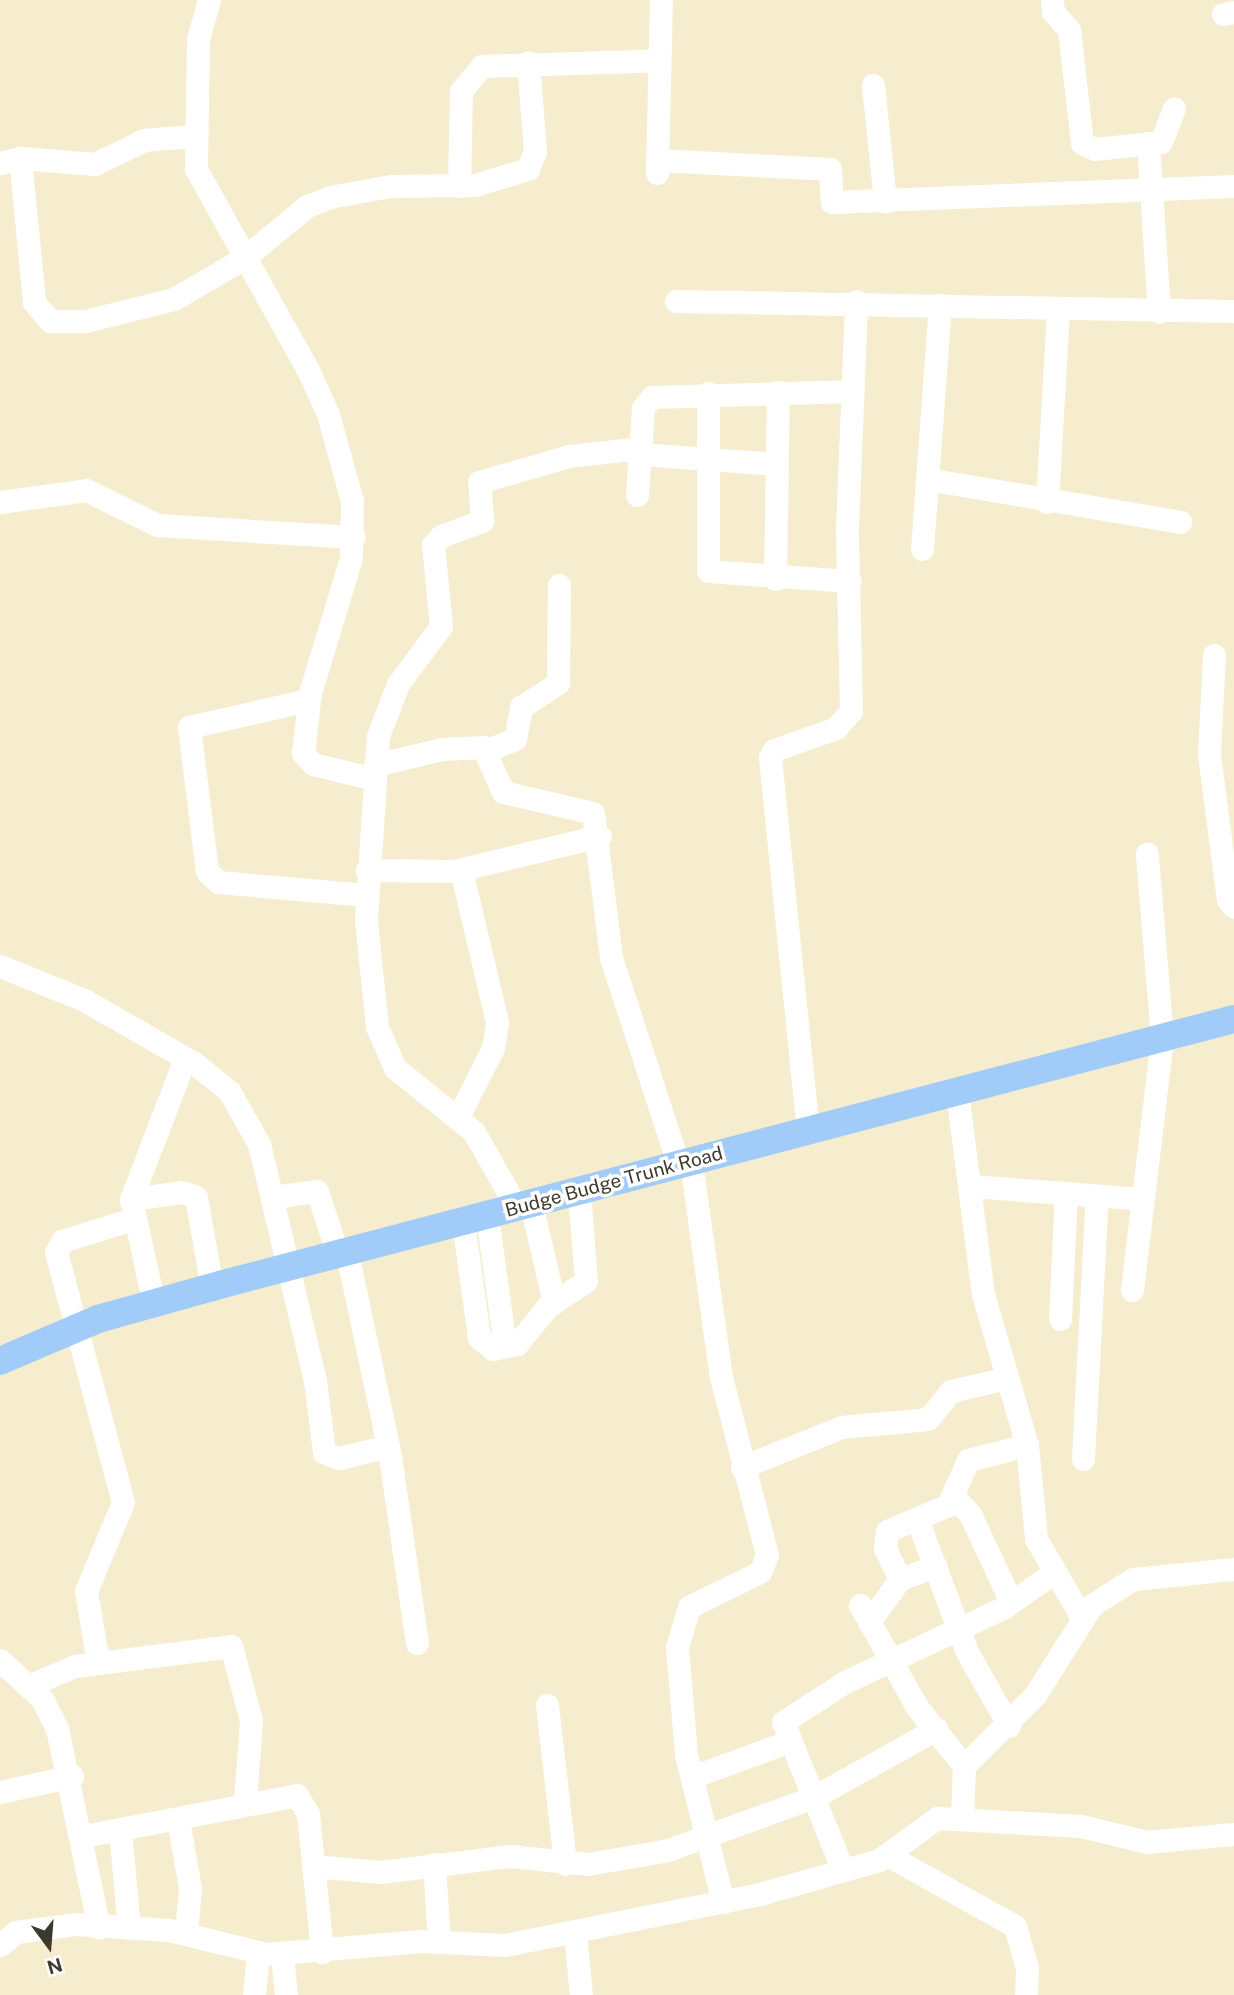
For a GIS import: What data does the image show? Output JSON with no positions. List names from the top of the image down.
{
  "streets": {
    "main road": ["Budge Budge Trunk Road"]
  },
  "north": "bottom"
}
